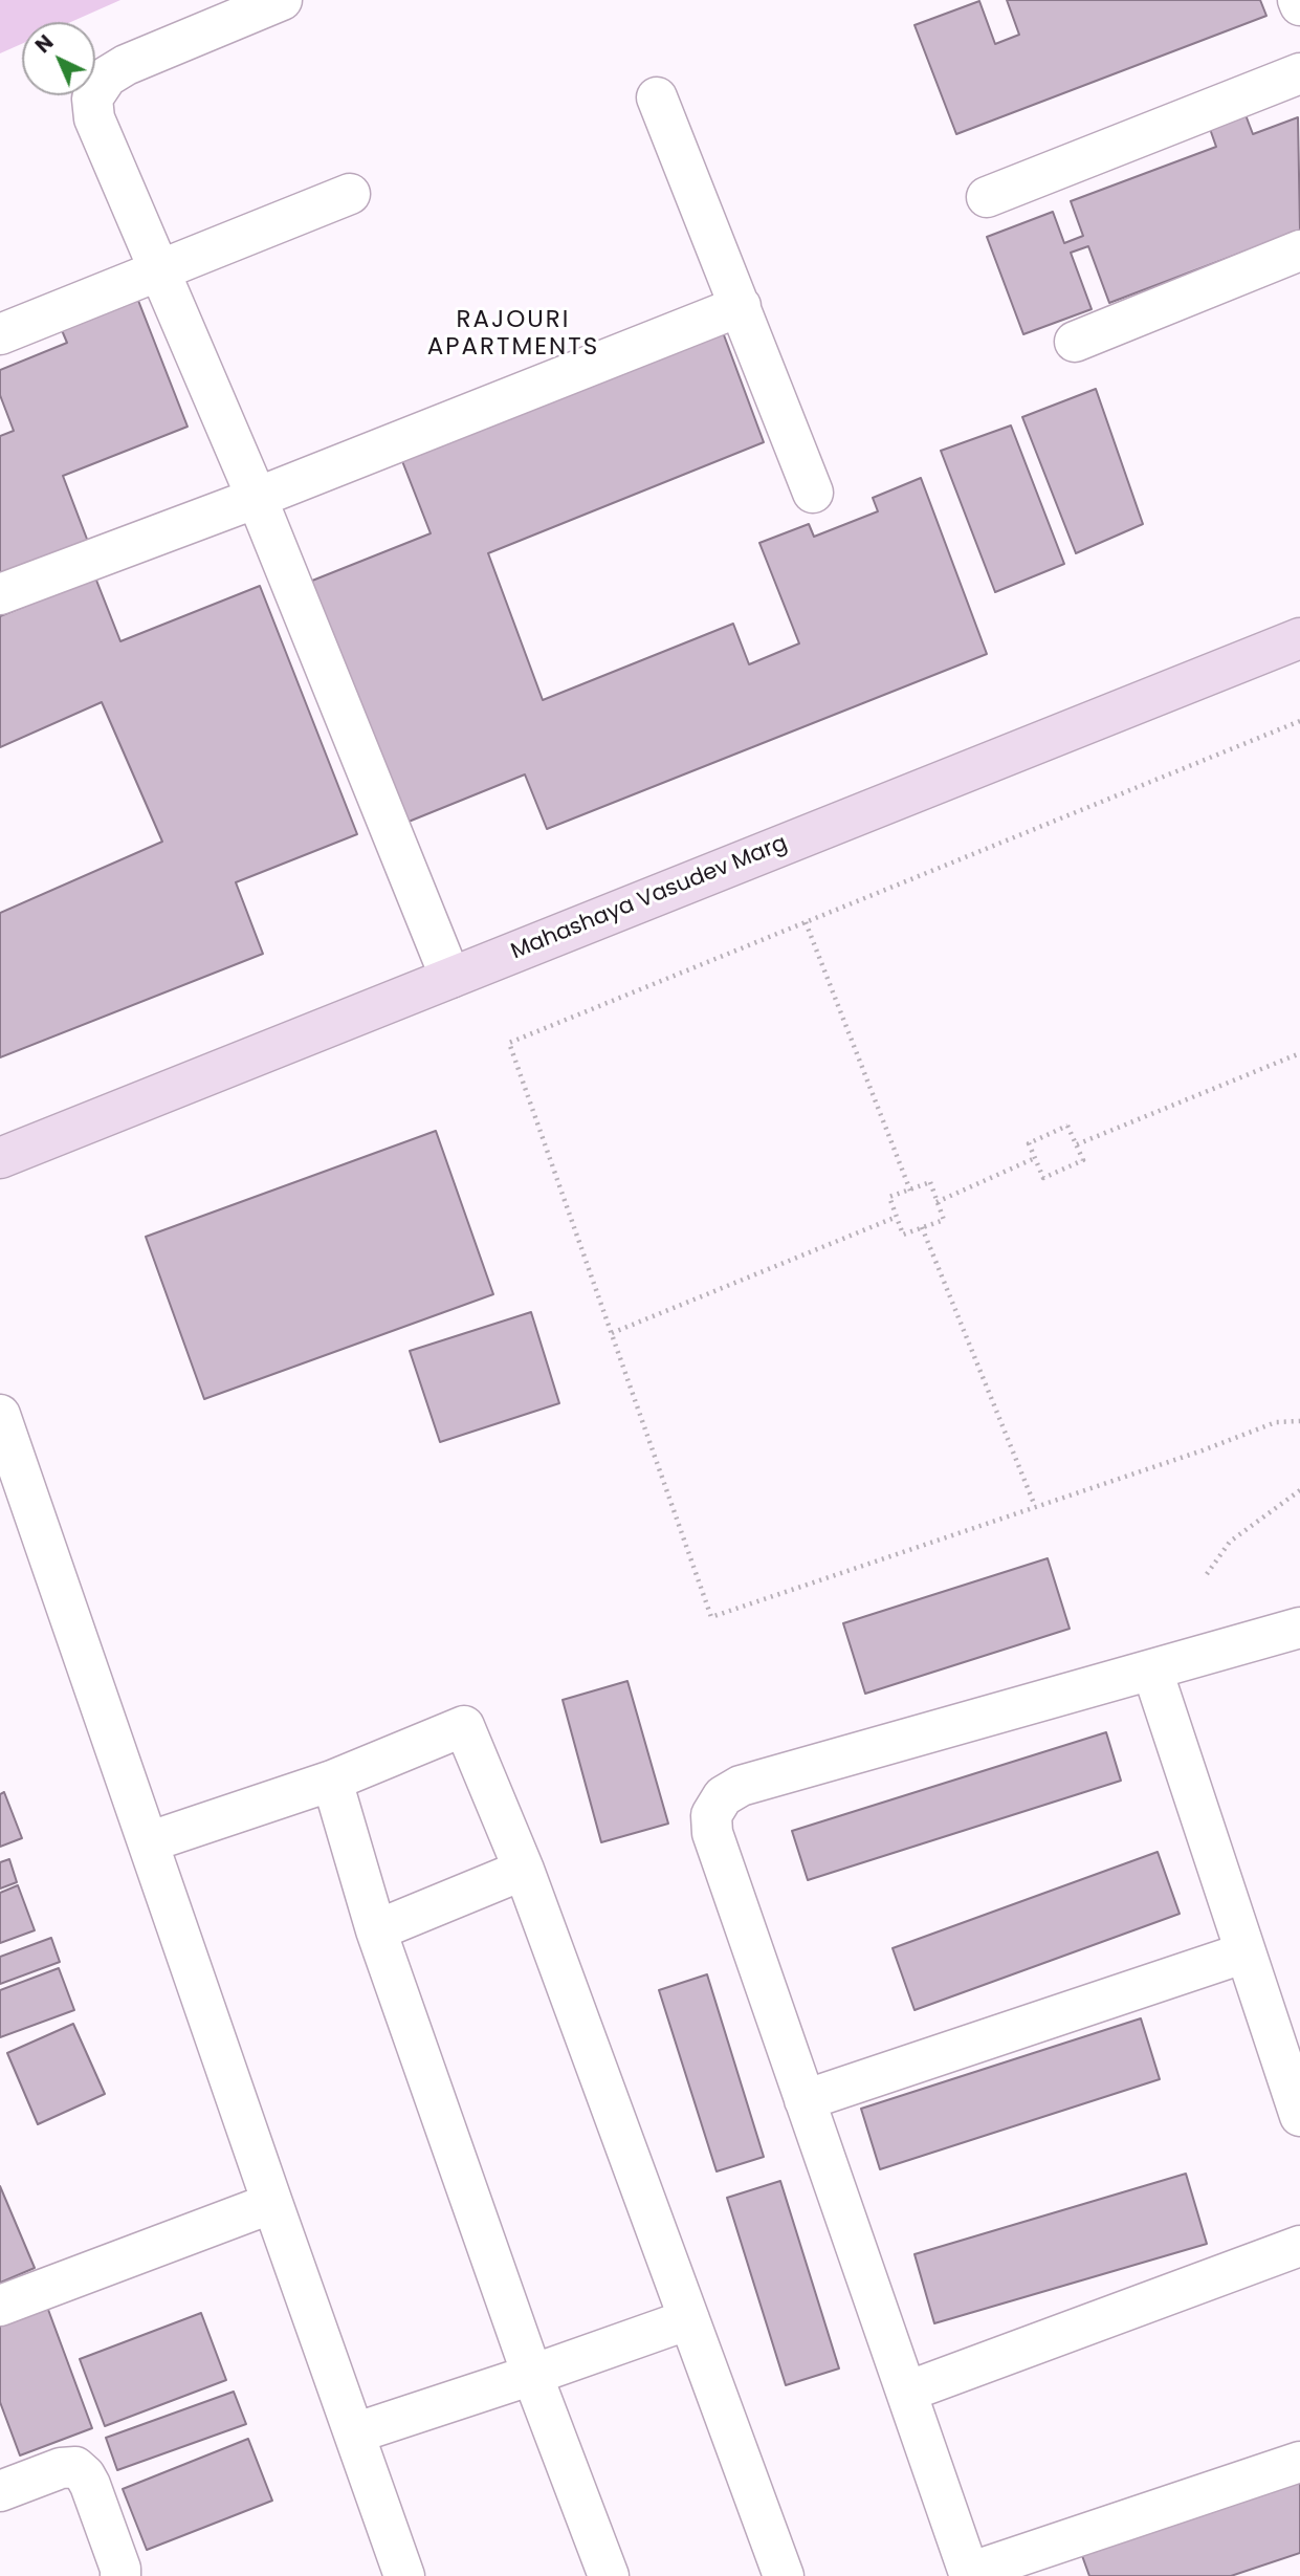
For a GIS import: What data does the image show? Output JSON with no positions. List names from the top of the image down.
{
  "streets": {
    "street": ["Mahashaya Vasudev Marg"]
  },
  "districts": ["RAJOURI APARTMENTS"],
  "north": "top left"
}
